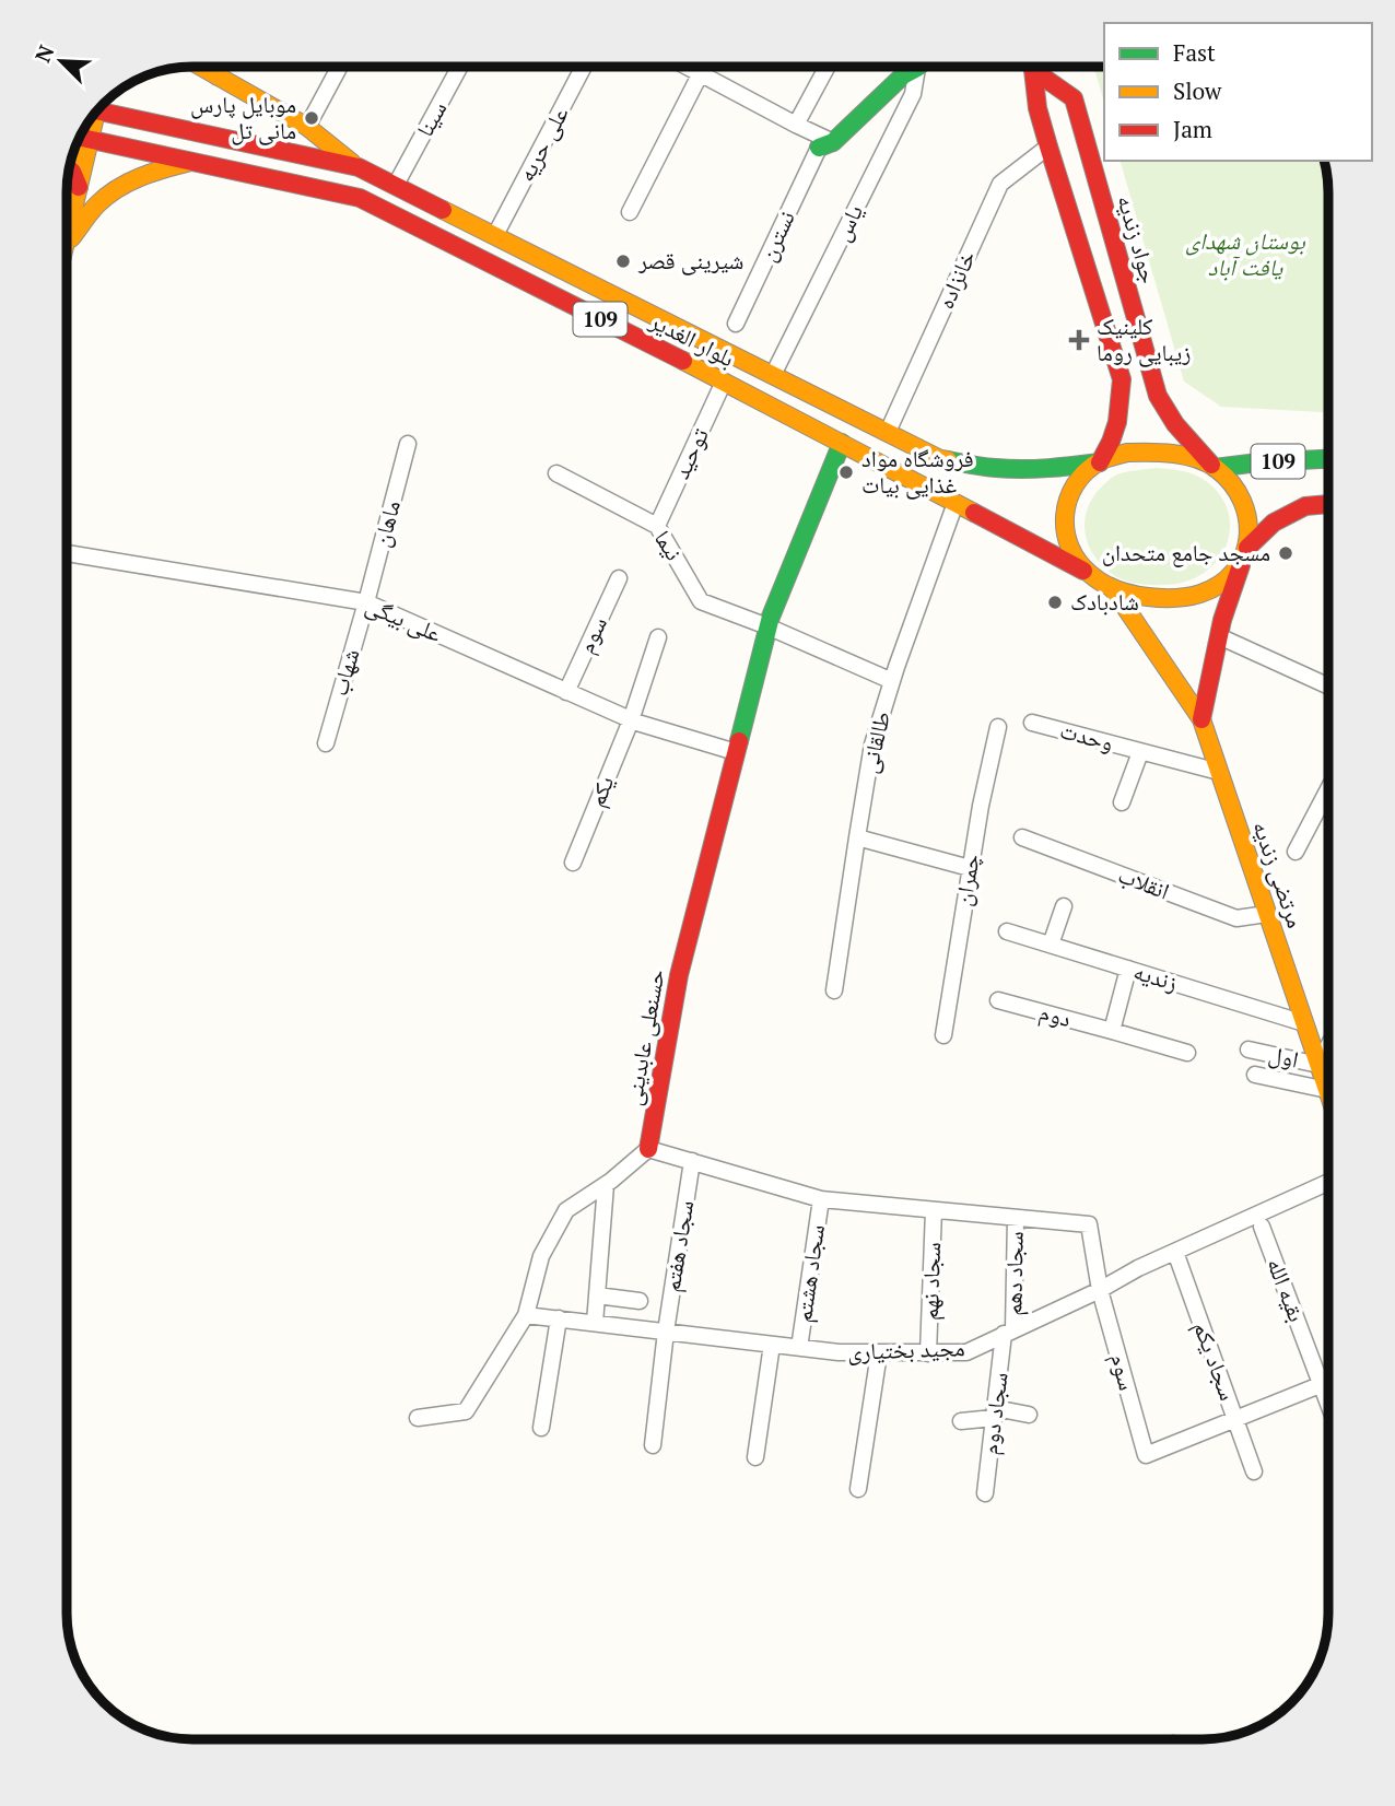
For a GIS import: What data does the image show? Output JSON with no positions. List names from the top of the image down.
{
  "streets": {
    "main road": [
      "جواد زندیه",
      "109",
      "بلوار الغدیر",
      "مرتضی زندیه",
      "حسنعلی عابدینی"
    ],
    "street": [
      "سینا",
      "علی حریه",
      "یاس",
      "نسترن",
      "خانزاده",
      "توحید",
      "ماهان",
      "نیما",
      "علی بیگی",
      "سوم",
      "شهاب",
      "وحدت",
      "طالقانی",
      "یکم",
      "چمران",
      "انقلاب",
      "زندیه",
      "دوم",
      "اول",
      "سجاد هفتم",
      "سجاد هشتم",
      "سجاد دهم",
      "سجاد نهم",
      "بقیه الله",
      "مجید بختیاری",
      "سجاد یکم",
      "سجاد دوم"
    ]
  },
  "crossings": [
    ["سینا", "بلوار الغدیر"],
    ["علی حریه", "بلوار الغدیر"],
    ["یاس", "بلوار الغدیر"],
    ["جواد زندیه", "خانزاده"],
    ["جواد زندیه", "109"],
    ["جواد زندیه", "بلوار الغدیر"],
    ["خانزاده", "بلوار الغدیر"],
    ["109", "بلوار الغدیر"],
    ["بلوار الغدیر", "توحید"],
    ["بلوار الغدیر", "طالقانی"],
    ["بلوار الغدیر", "حسنعلی عابدینی"],
    ["توحید", "نیما"],
    ["ماهان", "علی بیگی"],
    ["ماهان", "شهاب"],
    ["نیما", "طالقانی"],
    ["نیما", "حسنعلی عابدینی"],
    ["علی بیگی", "سوم"],
    ["علی بیگی", "شهاب"],
    ["علی بیگی", "یکم"],
    ["علی بیگی", "حسنعلی عابدینی"],
    ["سوم", "مجید بختیاری"],
    ["سوم", "سجاد یکم"],
    ["وحدت", "مرتضی زندیه"],
    ["مرتضی زندیه", "انقلاب"],
    ["مرتضی زندیه", "زندیه"],
    ["مرتضی زندیه", "اول"],
    ["سجاد هفتم", "مجید بختیاری"],
    ["سجاد هشتم", "مجید بختیاری"],
    ["سجاد دهم", "مجید بختیاری"],
    ["سجاد دهم", "سجاد دوم"],
    ["سجاد نهم", "مجید بختیاری"],
    ["مجید بختیاری", "سجاد یکم"],
    ["مجید بختیاری", "سجاد دوم"]
  ],
  "parks": ["بوستان شهدای یافت آباد"],
  "places": {
    "other": [
      "موبایل پارس مانی تل",
      "شیرینی قصر",
      "فروشگاه مواد غذایی بیات",
      "مسجد جامع متحدان",
      "شادبادک"
    ],
    "health": ["کلینیک زیبایی روما"]
  },
  "legend": ["Fast", "Slow", "Jam"],
  "north": "top left"
}
